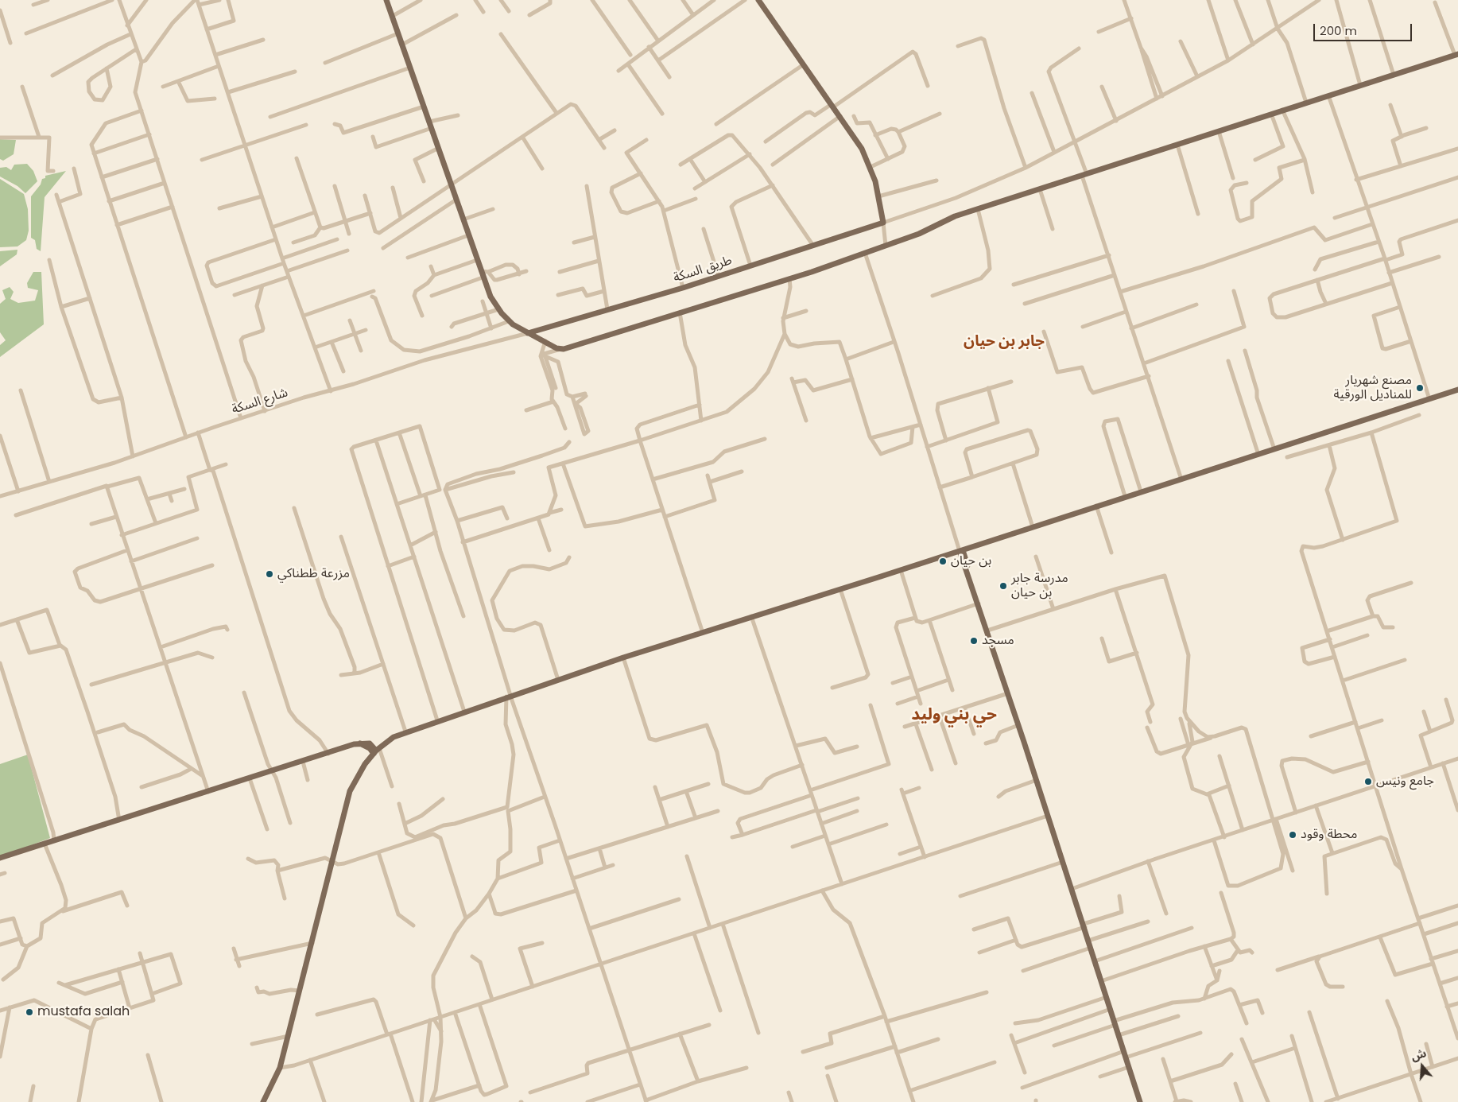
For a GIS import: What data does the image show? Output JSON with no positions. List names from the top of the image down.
{
  "streets": {
    "main road": ["طريق السكة"],
    "street": ["شارع السكة"]
  },
  "crossings": [
    ["طريق السكة", "شارع السكة"]
  ],
  "districts": ["جابر بن حيان", "حي بني وليد"],
  "places": [
    "مصنع شهريار للمناديل الورقية",
    "بن حيان",
    "مزرعة ططناكي",
    "مدرسة جابر بن حيان",
    "مسجد",
    "جامع ونيس",
    "محطة وقود",
    "mustafa salah"
  ],
  "scale_bar": "200 m",
  "north": "top"
}
